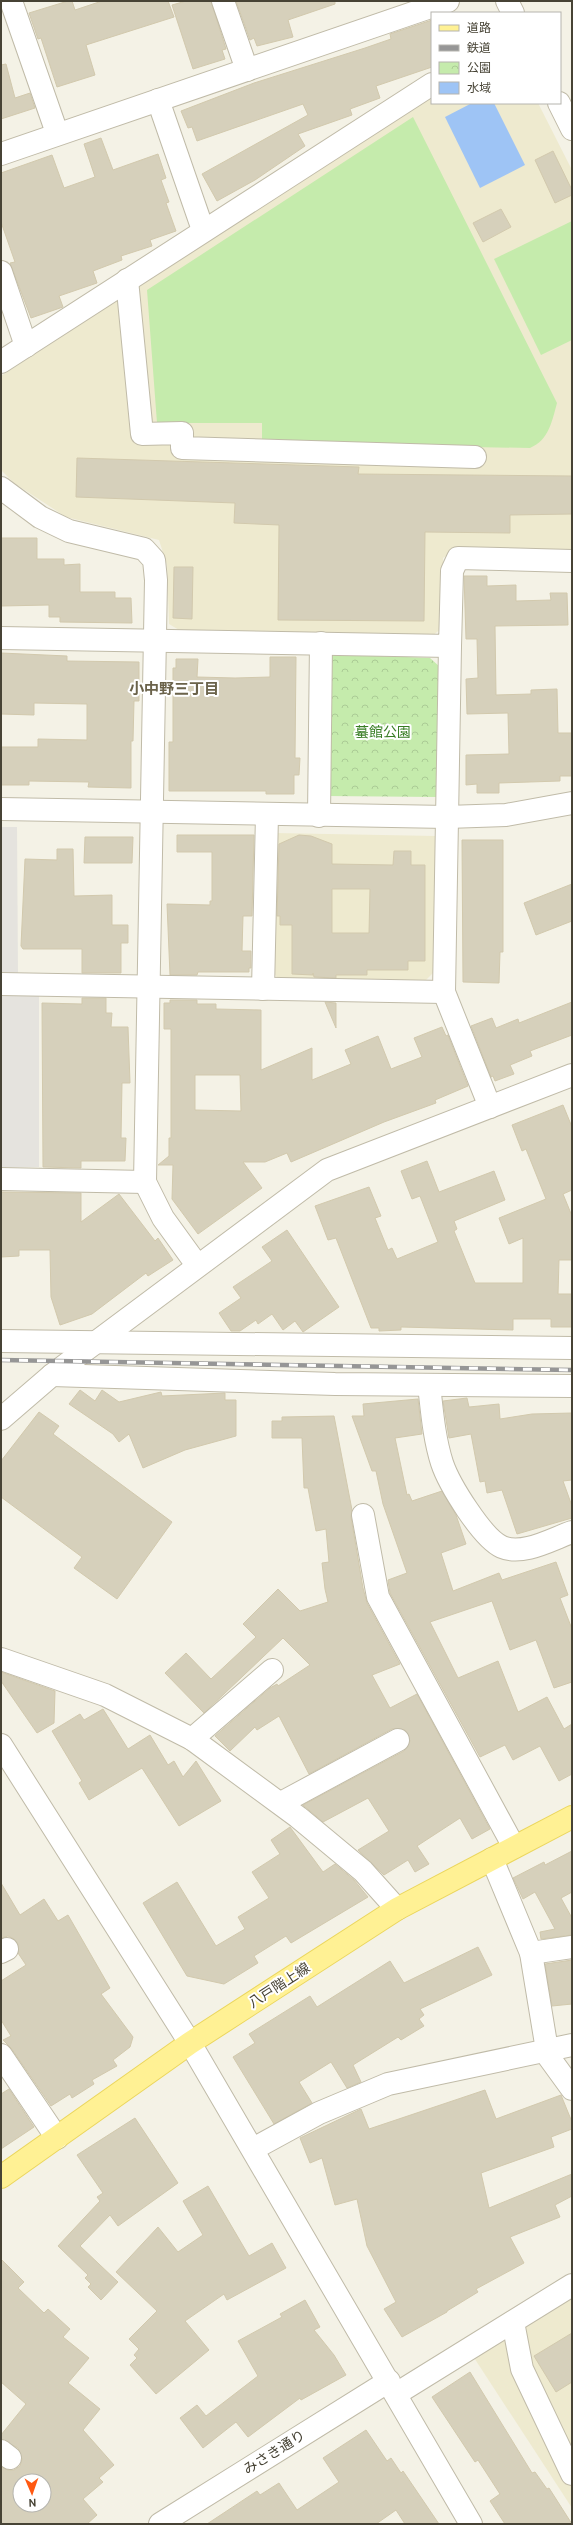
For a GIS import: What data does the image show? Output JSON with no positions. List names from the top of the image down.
{
  "streets": {
    "main road": ["八戸階上線"],
    "street": ["みさき通り"]
  },
  "districts": ["小中野三丁目"],
  "parks": ["蟇館公園"],
  "legend": [
    "道路",
    "鉄道",
    "公園",
    "水域"
  ],
  "north": "bottom"
}
